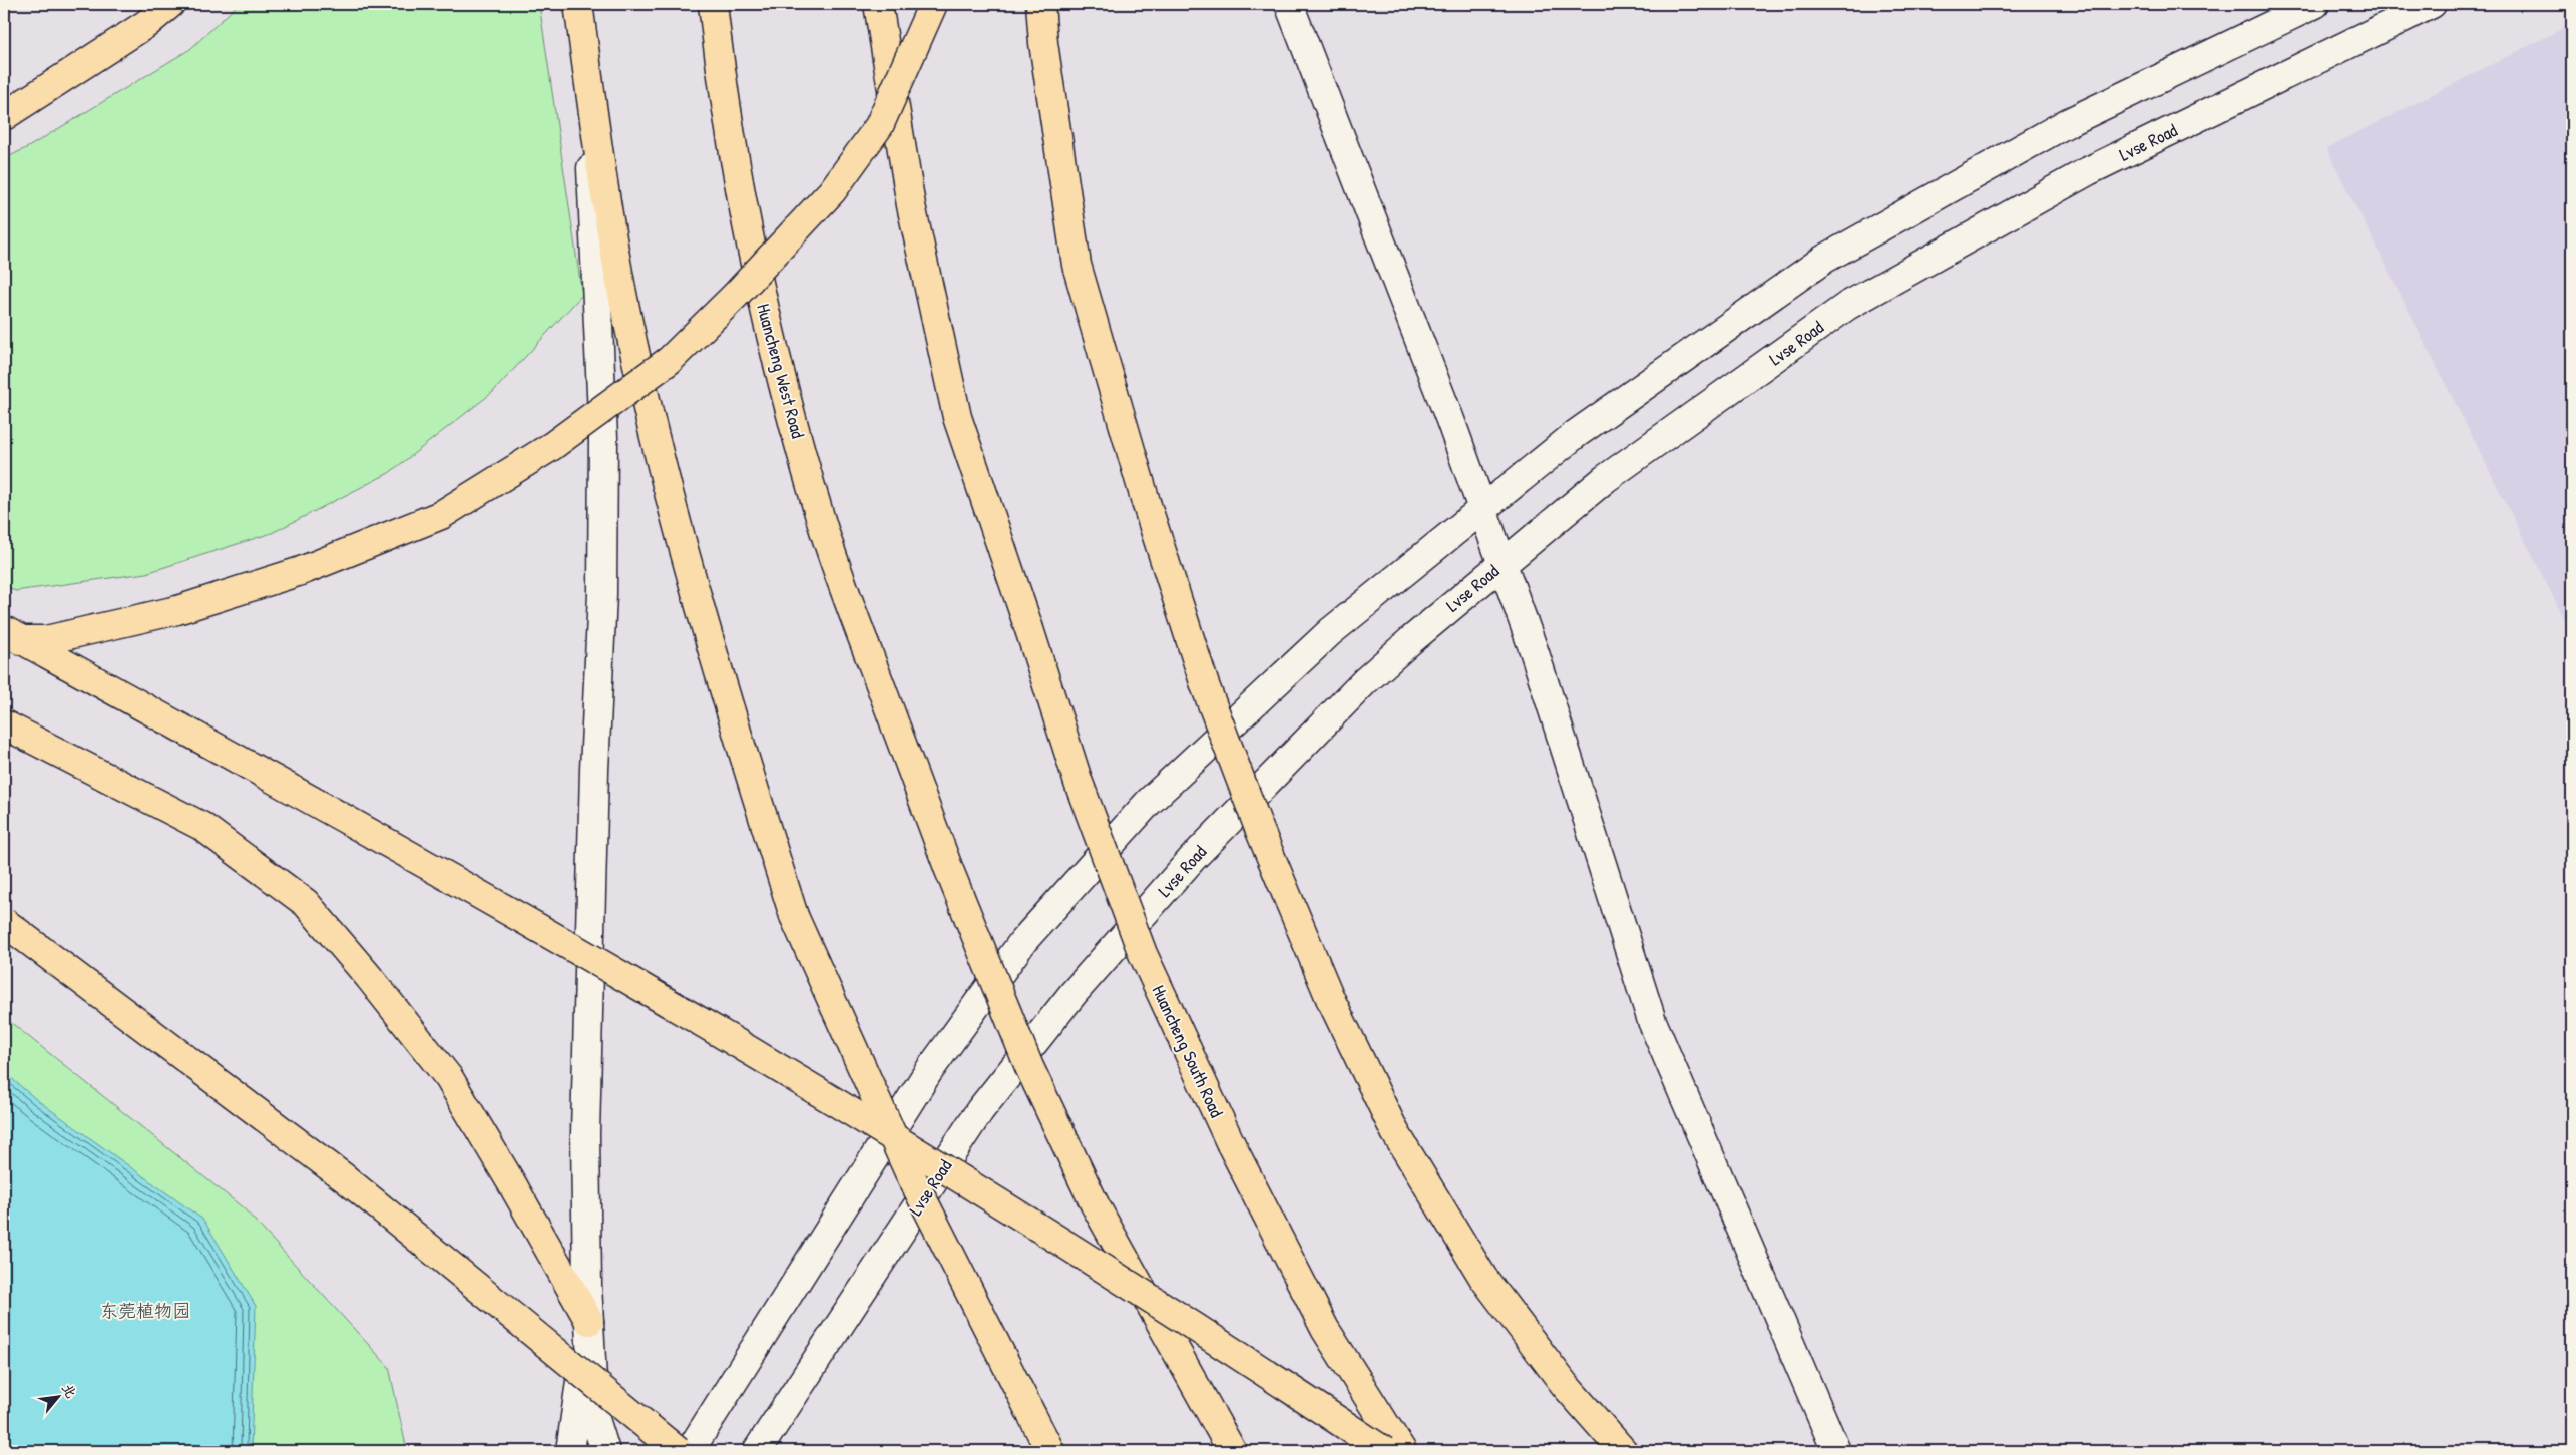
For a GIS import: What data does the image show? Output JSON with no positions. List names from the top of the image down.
{
  "streets": {
    "main road": ["Lvse Road", "Huancheng West Road", "Huancheng South Road"]
  },
  "parks": ["东莞植物园"],
  "north": "top right"
}
